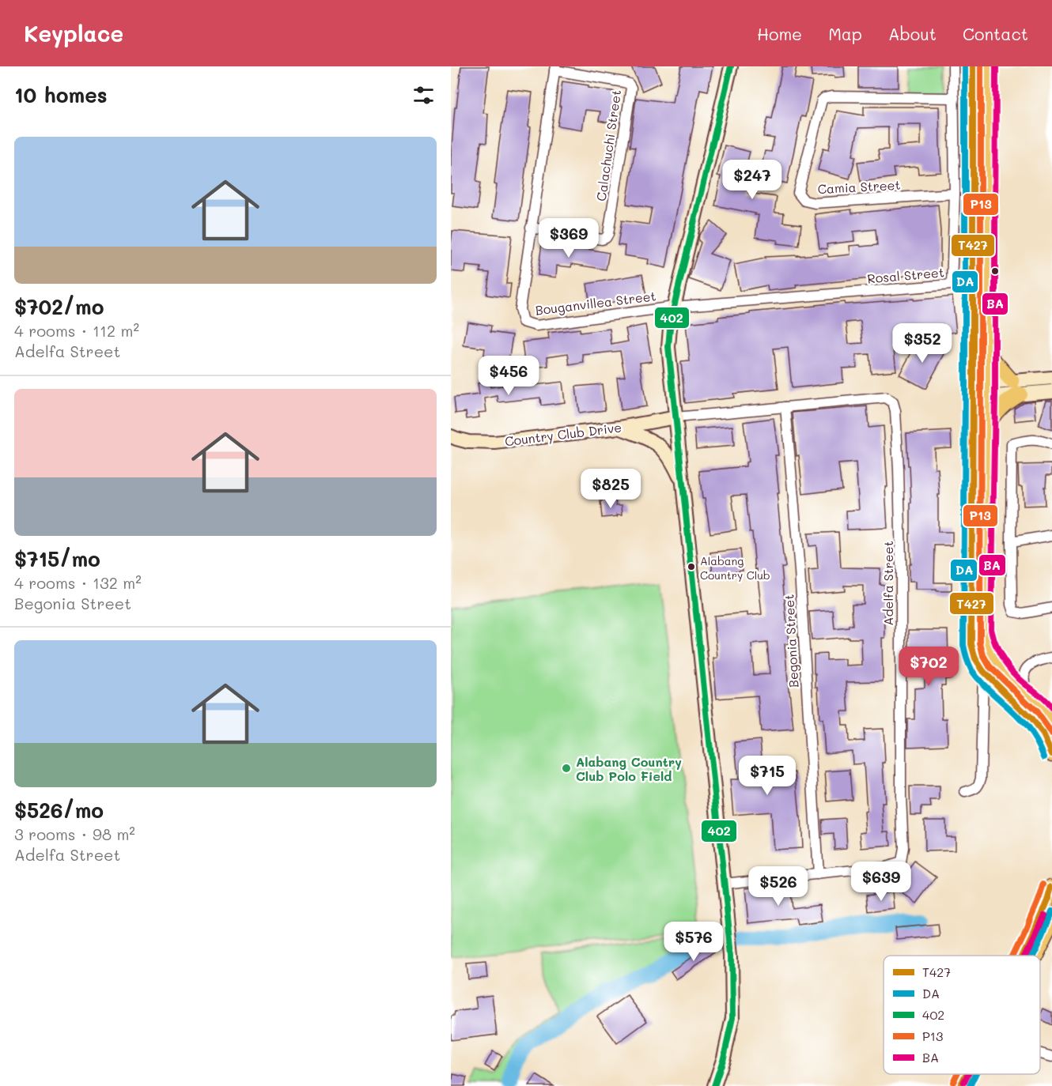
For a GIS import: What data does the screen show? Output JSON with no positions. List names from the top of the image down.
{
  "streets": {
    "street": [
      "Calachuchi Street",
      "Camia Street",
      "Rosal Street",
      "Bouganvillea Street",
      "Country Club Drive",
      "Adelfa Street",
      "Begonia Street"
    ]
  },
  "crossings": [
    ["Calachuchi Street", "Bouganvillea Street"],
    ["Camia Street", "Rosal Street"],
    ["Rosal Street", "Bouganvillea Street"],
    ["Country Club Drive", "Adelfa Street"],
    ["Adelfa Street", "Begonia Street"]
  ],
  "places": ["Alabang Country Club", "Alabang Country Club Polo Field"],
  "lines": [
    "transit line T427",
    "transit line DA",
    "transit line 402",
    "transit line P13",
    "transit line BA"
  ],
  "legend": [
    "T427",
    "DA",
    "402",
    "P13",
    "BA"
  ],
  "page": {
    "header": "Keyplace",
    "nav": [
      "Home",
      "Map",
      "About",
      "Contact"
    ],
    "heading": "10 homes",
    "list": [
      {
        "name": "$702/mo",
        "note": "4 rooms · 112 m² · Adelfa Street"
      },
      {
        "name": "$715/mo",
        "note": "4 rooms · 132 m² · Begonia Street"
      },
      {
        "name": "$526/mo",
        "note": "3 rooms · 98 m² · Adelfa Street"
      }
    ],
    "price": [
      "$247",
      "$369",
      "$352",
      "$456",
      "$825",
      "$702",
      "$715",
      "$639",
      "$526",
      "$576"
    ]
  }
}
